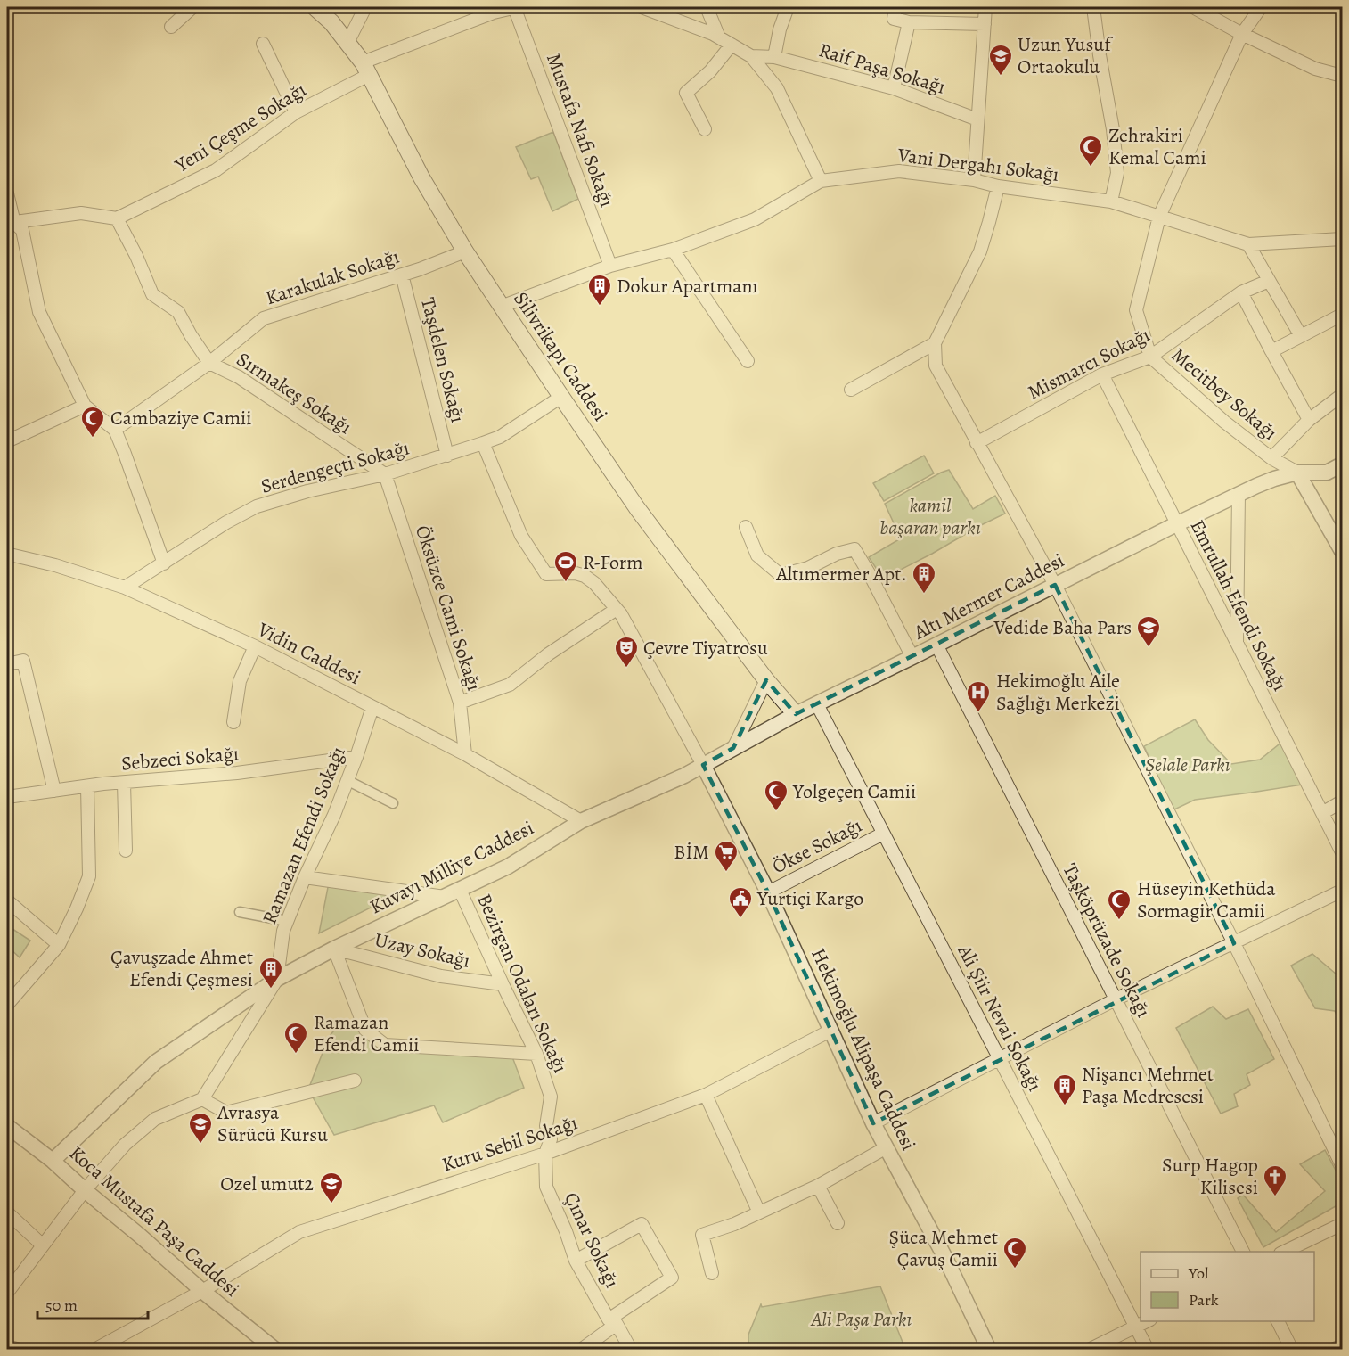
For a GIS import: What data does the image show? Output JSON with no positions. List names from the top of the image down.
{
  "streets": {
    "main road": ["Silivrikapı Caddesi"],
    "street": [
      "Raif Paşa Sokağı",
      "Yeni Çeşme Sokağı",
      "Mustafa Nafi Sokağı",
      "Vani Dergahı Sokağı",
      "Karakulak Sokağı",
      "Taşdelen Sokağı",
      "Mismarcı Sokağı",
      "Sırmakeş Sokağı",
      "Meсitbey Sokağı",
      "Serdengeçti Sokağı",
      "Altı Mermer Caddesi",
      "Emrullah Efendi Sokağı",
      "Öksüzce Cami Sokağı",
      "Vidin Caddesi",
      "Sebzeci Sokağı",
      "Ramazan Efendi Sokağı",
      "Ökse Sokağı",
      "Kuvayı Milliye Caddesi",
      "Taşköprüzade Sokağı",
      "Uzay Sokağı",
      "Bezirgan Odaları Sokağı",
      "Ali Şiir Nevai Sokağı",
      "Hekimoğlu Alipaşa Caddesi",
      "Kuru Sebil Sokağı",
      "Koca Mustafa Paşa Caddesi",
      "Çınar Sokağı"
    ]
  },
  "crossings": [
    ["Yeni Çeşme Sokağı", "Mustafa Nafi Sokağı"],
    ["Yeni Çeşme Sokağı", "Silivrikapı Caddesi"],
    ["Mustafa Nafi Sokağı", "Vani Dergahı Sokağı"],
    ["Vani Dergahı Sokağı", "Silivrikapı Caddesi"],
    ["Vani Dergahı Sokağı", "Meсitbey Sokağı"],
    ["Karakulak Sokağı", "Silivrikapı Caddesi"],
    ["Karakulak Sokağı", "Taşdelen Sokağı"],
    ["Karakulak Sokağı", "Sırmakeş Sokağı"],
    ["Silivrikapı Caddesi", "Serdengeçti Sokağı"],
    ["Silivrikapı Caddesi", "Altı Mermer Caddesi"],
    ["Taşdelen Sokağı", "Serdengeçti Sokağı"],
    ["Mismarcı Sokağı", "Meсitbey Sokağı"],
    ["Mismarcı Sokağı", "Emrullah Efendi Sokağı"],
    ["Sırmakeş Sokağı", "Serdengeçti Sokağı"],
    ["Sırmakeş Sokağı", "Öksüzce Cami Sokağı"],
    ["Meсitbey Sokağı", "Altı Mermer Caddesi"],
    ["Serdengeçti Sokağı", "Öksüzce Cami Sokağı"],
    ["Serdengeçti Sokağı", "Vidin Caddesi"],
    ["Altı Mermer Caddesi", "Emrullah Efendi Sokağı"],
    ["Altı Mermer Caddesi", "Kuvayı Milliye Caddesi"],
    ["Altı Mermer Caddesi", "Taşköprüzade Sokağı"],
    ["Altı Mermer Caddesi", "Ali Şiir Nevai Sokağı"],
    ["Altı Mermer Caddesi", "Hekimoğlu Alipaşa Caddesi"],
    ["Öksüzce Cami Sokağı", "Vidin Caddesi"],
    ["Vidin Caddesi", "Ramazan Efendi Sokağı"],
    ["Vidin Caddesi", "Kuvayı Milliye Caddesi"],
    ["Sebzeci Sokağı", "Ramazan Efendi Sokağı"],
    ["Ramazan Efendi Sokağı", "Kuvayı Milliye Caddesi"],
    ["Ökse Sokağı", "Ali Şiir Nevai Sokağı"],
    ["Ökse Sokağı", "Hekimoğlu Alipaşa Caddesi"],
    ["Kuvayı Milliye Caddesi", "Uzay Sokağı"],
    ["Kuvayı Milliye Caddesi", "Bezirgan Odaları Sokağı"],
    ["Kuvayı Milliye Caddesi", "Hekimoğlu Alipaşa Caddesi"],
    ["Kuvayı Milliye Caddesi", "Koca Mustafa Paşa Caddesi"],
    ["Uzay Sokağı", "Bezirgan Odaları Sokağı"],
    ["Bezirgan Odaları Sokağı", "Kuru Sebil Sokağı"],
    ["Bezirgan Odaları Sokağı", "Çınar Sokağı"],
    ["Hekimoğlu Alipaşa Caddesi", "Kuru Sebil Sokağı"],
    ["Kuru Sebil Sokağı", "Koca Mustafa Paşa Caddesi"],
    ["Kuru Sebil Sokağı", "Çınar Sokağı"]
  ],
  "parks": ["kamil başaran parkı", "Şelale Parkı", "Ali Paşa Parkı"],
  "places": {
    "school or university": [
      "Uzun Yusuf Ortaokulu",
      "Vedide Baha Pars",
      "Avrasya Sürücü Kursu",
      "Ozel umut2"
    ],
    "mosque": [
      "Zehrakiri Kemal Cami",
      "Cambaziye Camii",
      "Yolgeçen Camii",
      "Hüseyin Kethüda Sormagir Camii",
      "Ramazan Efendi Camii",
      "Şüca Mehmet Çavuş Camii"
    ],
    "building": [
      "Dokur Apartmanı",
      "Altımermer Apt.",
      "Çavuşzade Ahmet Efendi Çeşmesi",
      "Nişancı Mehmet Paşa Medresesi"
    ],
    "sports": ["R-Form"],
    "theatre": ["Çevre Tiyatrosu"],
    "hospital": ["Hekimoğlu Aile Sağlığı Merkezi"],
    "supermarket": ["BİM"],
    "public building": ["Yurtiçi Kargo"],
    "church": ["Surp Hagop Kilisesi"]
  },
  "legend": ["Yol", "Park"],
  "scale_bar": "50 m"
}
